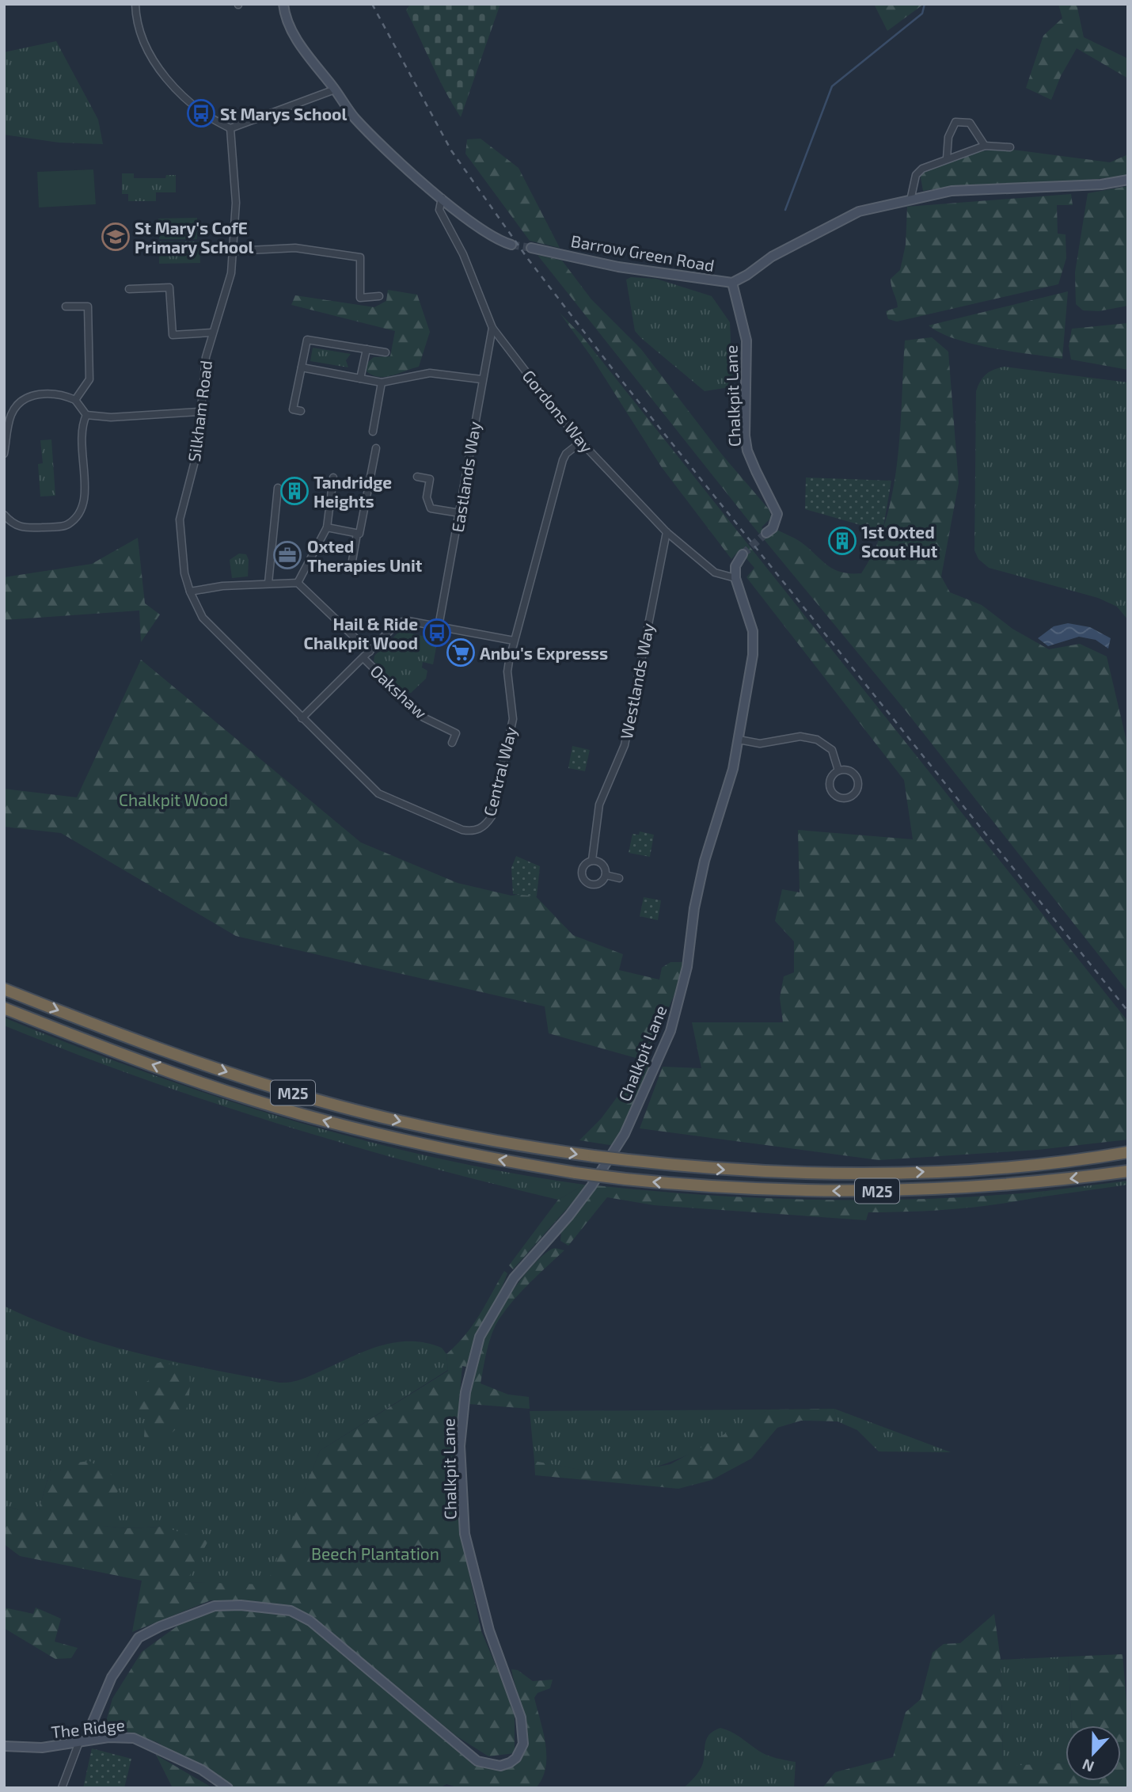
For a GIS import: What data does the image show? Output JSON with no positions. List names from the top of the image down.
{
  "streets": {
    "highway": ["M25"],
    "street": [
      "Barrow Green Road",
      "Chalkpit Lane",
      "Silkham Road",
      "Gordons Way",
      "Eastlands Way",
      "Westlands Way",
      "Oakshaw",
      "Central Way",
      "The Ridge"
    ]
  },
  "crossings": [
    ["Barrow Green Road", "Chalkpit Lane"],
    ["Chalkpit Lane", "Gordons Way"],
    ["Chalkpit Lane", "The Ridge"],
    ["Silkham Road", "Central Way"],
    ["Gordons Way", "Eastlands Way"],
    ["Gordons Way", "Westlands Way"],
    ["Gordons Way", "Central Way"]
  ],
  "parks": ["Chalkpit Wood", "Beech Plantation"],
  "places": {
    "bus stop": ["St Marys School", "Hail & Ride Chalkpit Wood"],
    "school or university": ["St Mary's CofE Primary School"],
    "building": ["Tandridge Heights", "1st Oxted Scout Hut"],
    "office": ["Oxted Therapies Unit"],
    "supermarket": ["Anbu's Expresss"]
  },
  "north": "bottom"
}
